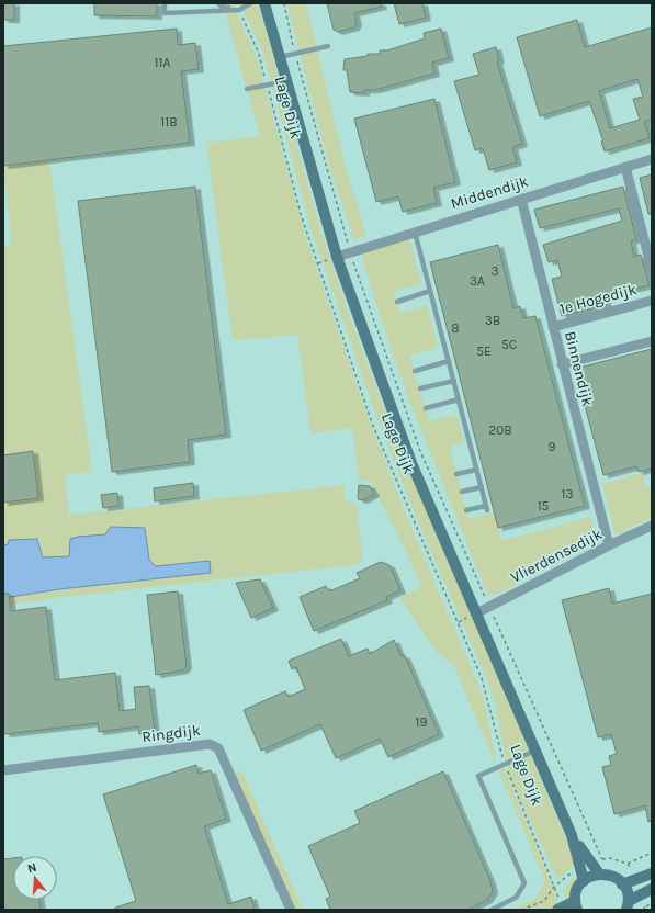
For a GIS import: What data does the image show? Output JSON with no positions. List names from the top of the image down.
{
  "streets": {
    "main road": ["Lage Dijk"],
    "street": [
      "Middendijk",
      "1e Hogedijk",
      "Binnendijk",
      "Vlierdensedijk",
      "Ringdijk"
    ]
  },
  "crossings": [
    ["Lage Dijk", "Middendijk"],
    ["Lage Dijk", "Vlierdensedijk"],
    ["Middendijk", "Binnendijk"],
    ["1e Hogedijk", "Binnendijk"],
    ["Binnendijk", "Vlierdensedijk"]
  ],
  "house_numbers": [
    "11A",
    "11B",
    "3",
    "3A",
    "3B",
    "8",
    "5C",
    "5E",
    "20B",
    "9",
    "13",
    "15",
    "19"
  ],
  "north": "top"
}
